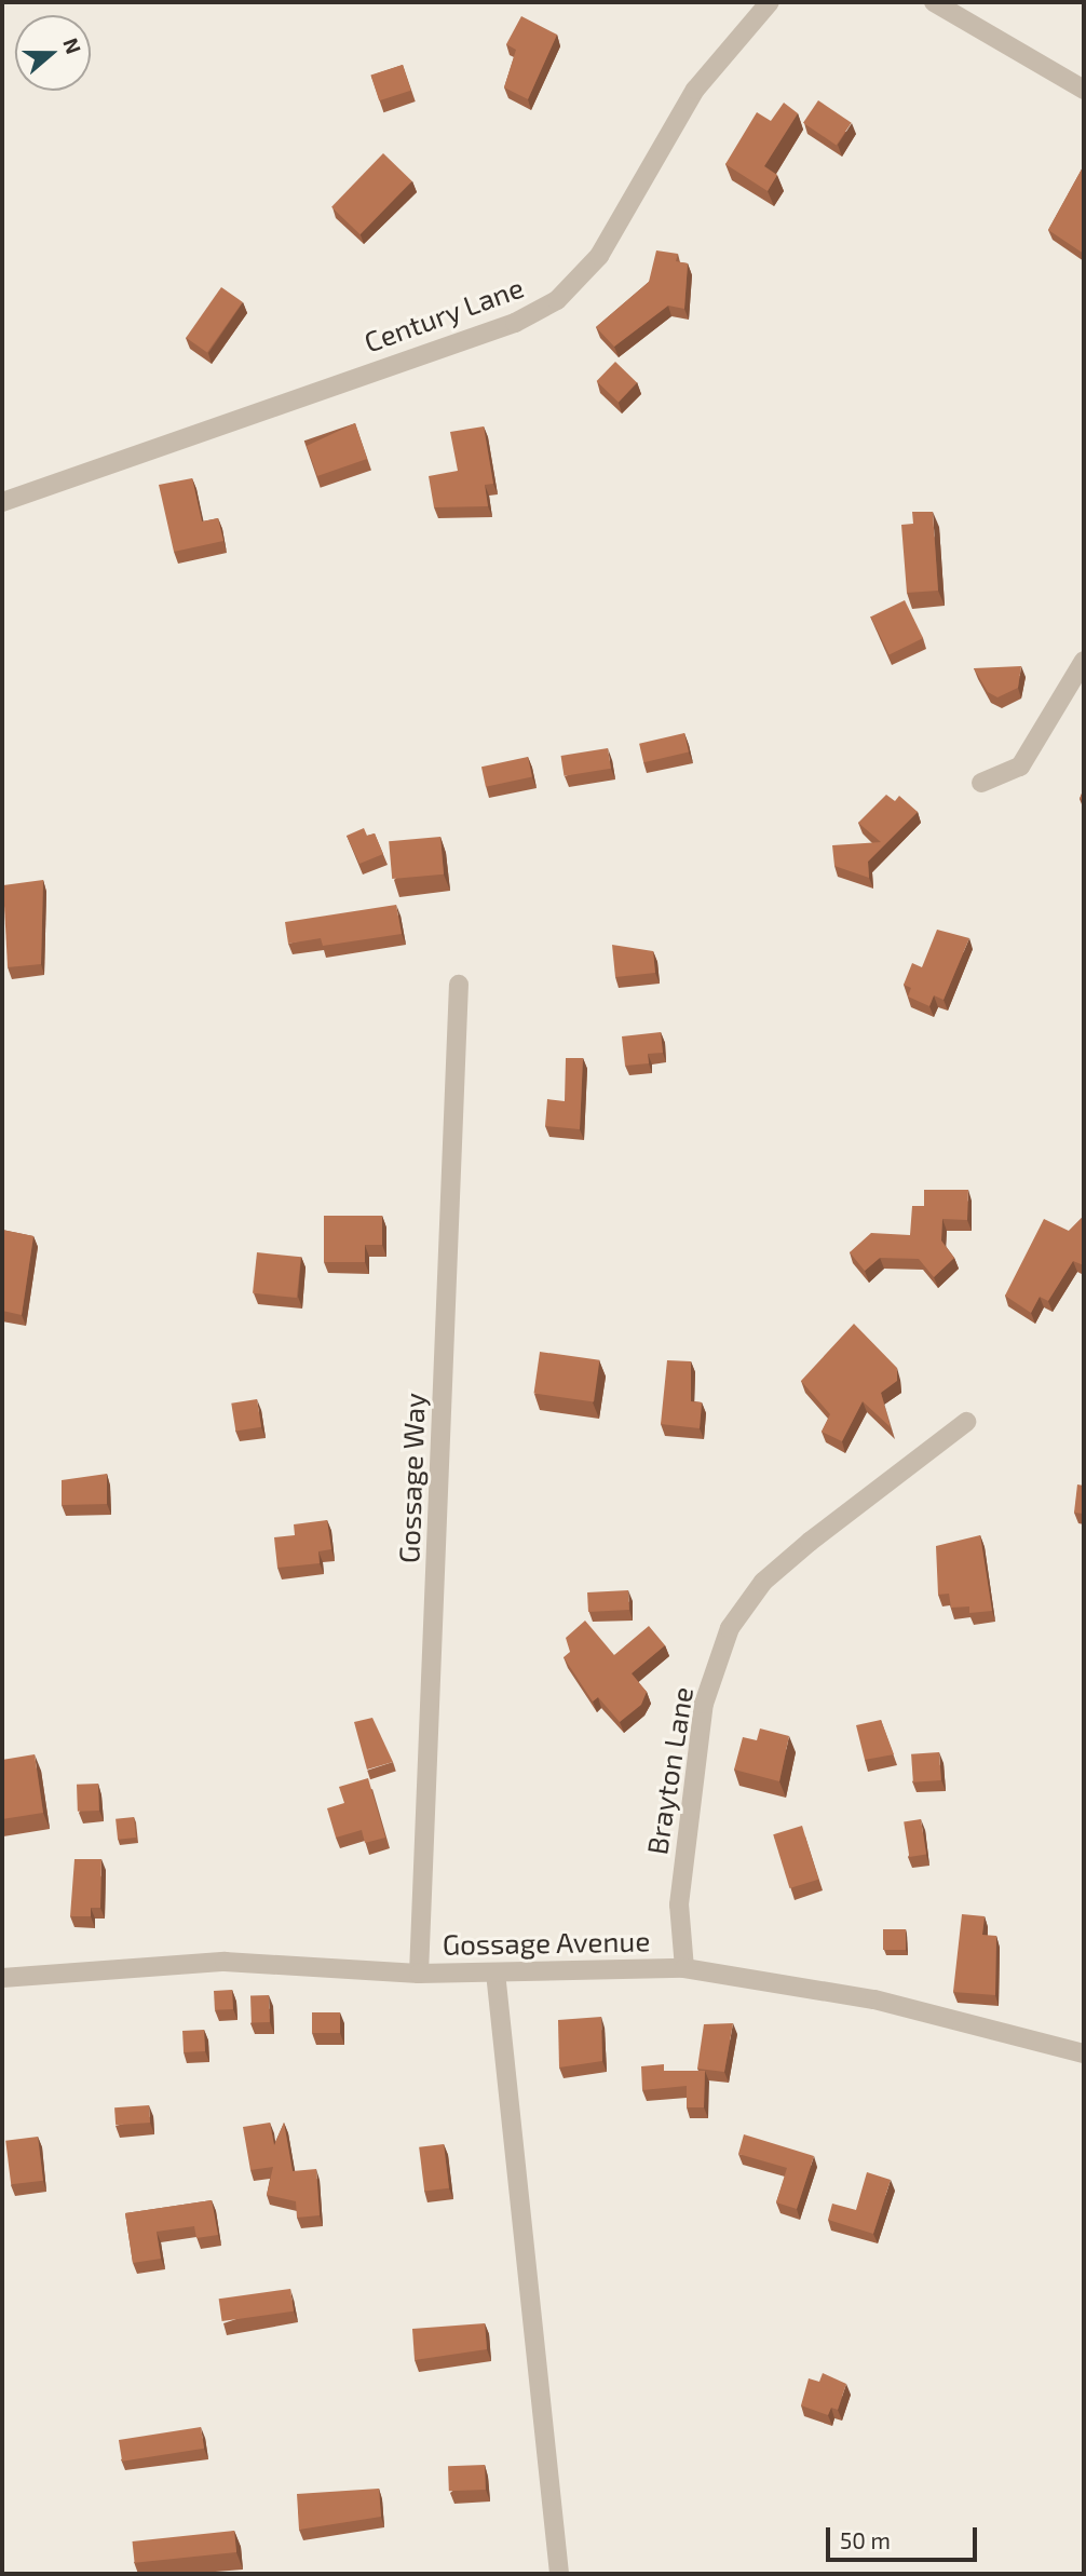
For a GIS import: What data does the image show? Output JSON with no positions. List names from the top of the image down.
{
  "streets": {
    "street": [
      "Century Lane",
      "Gossage Way",
      "Brayton Lane",
      "Gossage Avenue"
    ]
  },
  "crossings": [
    ["Gossage Way", "Gossage Avenue"],
    ["Brayton Lane", "Gossage Avenue"]
  ],
  "scale_bar": "50 m",
  "north": "right"
}
